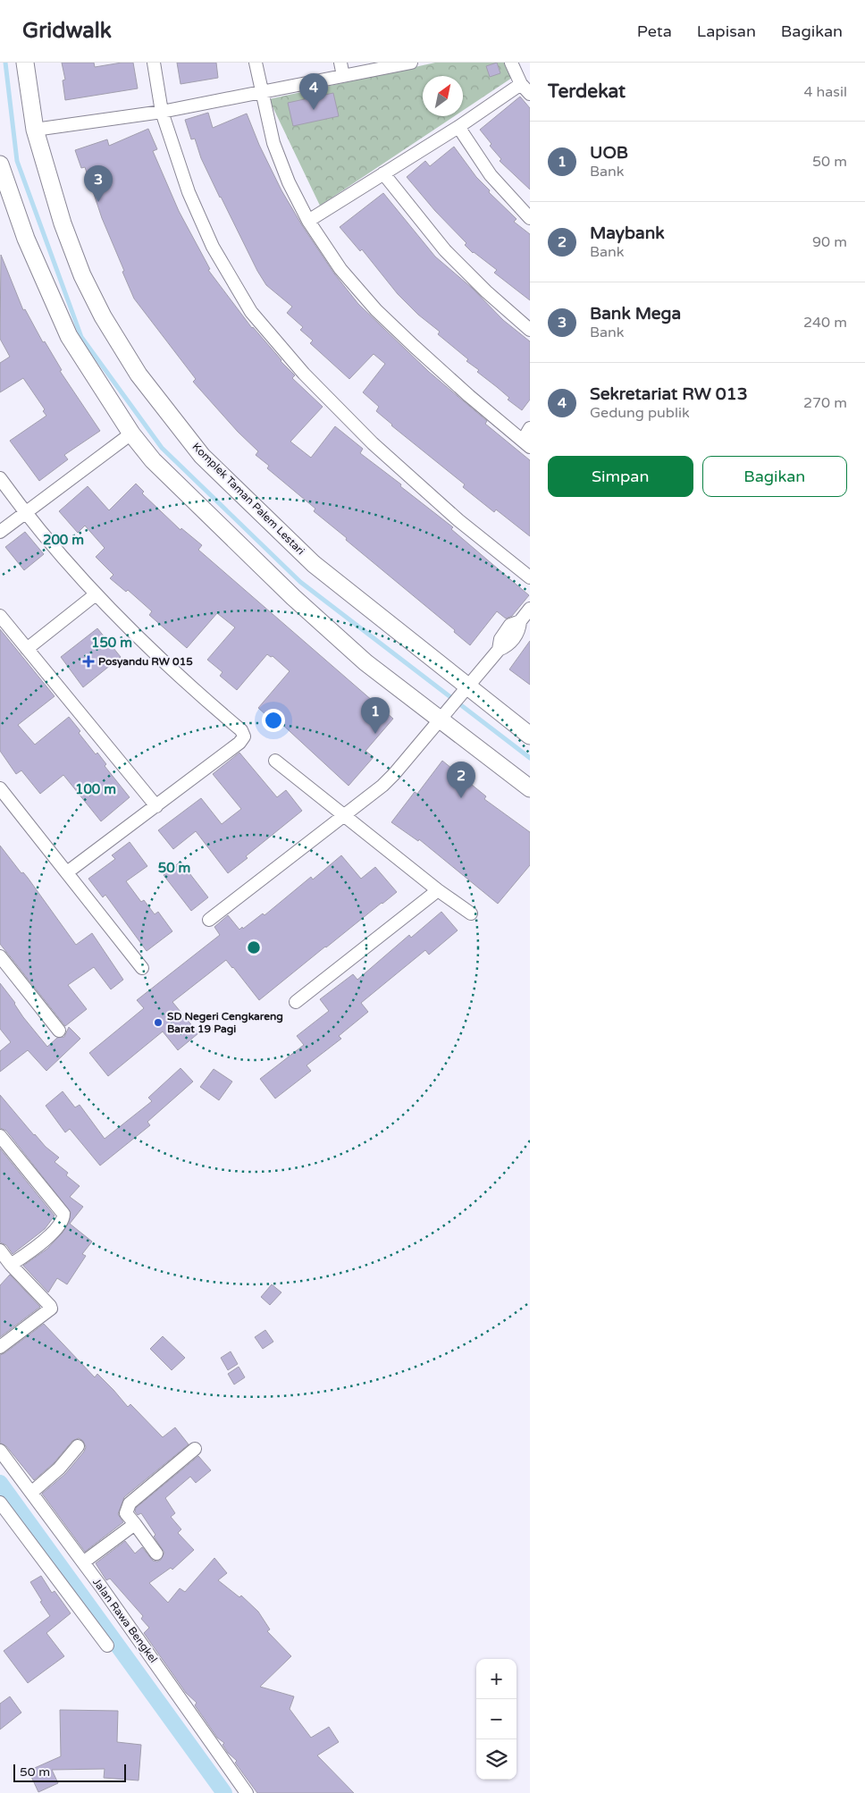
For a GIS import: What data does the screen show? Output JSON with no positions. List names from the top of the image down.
{
  "streets": {
    "street": ["Komplek Taman Palem Lestari", "Jalan Rawa Bengkel"]
  },
  "places": {
    "health": ["Posyandu RW 015"],
    "other": ["SD Negeri Cengkareng Barat 19 Pagi"]
  },
  "scale_bar": "50 m",
  "north": "top right",
  "page": {
    "header": "Gridwalk",
    "nav": ["Peta", "Lapisan", "Bagikan"],
    "heading": ["Terdekat", "4 hasil"],
    "pins": [
      "4",
      "3",
      "1",
      "2"
    ],
    "list": [
      {
        "mark": "1",
        "name": "UOB",
        "note": "Bank",
        "value": "50 m"
      },
      {
        "mark": "2",
        "name": "Maybank",
        "note": "Bank",
        "value": "90 m"
      },
      {
        "mark": "3",
        "name": "Bank Mega",
        "note": "Bank",
        "value": "240 m"
      },
      {
        "mark": "4",
        "name": "Sekretariat RW 013",
        "note": "Gedung publik",
        "value": "270 m"
      }
    ],
    "buttons": ["Simpan", "Bagikan"],
    "map_buttons": ["+", "−"],
    "scale": "50 m"
  },
  "rings": [
    "200 m",
    "150 m",
    "100 m",
    "50 m"
  ]
}
